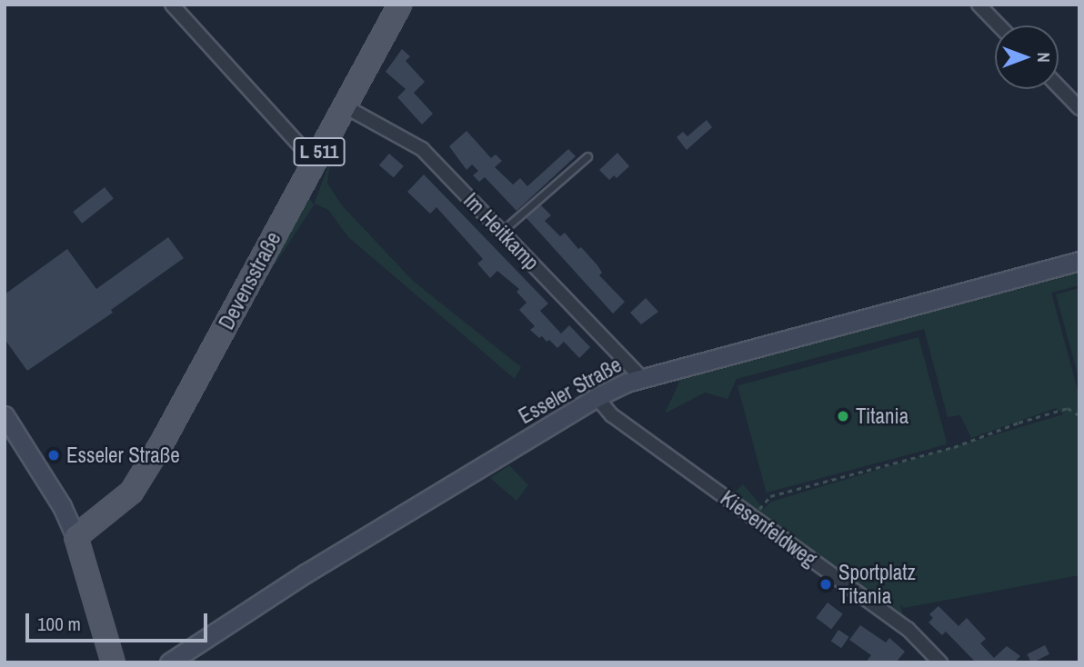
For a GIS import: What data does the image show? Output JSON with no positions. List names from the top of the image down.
{
  "streets": {
    "main road": ["L 511", "Devensstraße", "Esseler Straße"],
    "street": ["Im Heitkamp", "Kiesenfeldweg"]
  },
  "crossings": [
    ["Im Heitkamp", "Devensstraße"],
    ["Im Heitkamp", "Esseler Straße"],
    ["Esseler Straße", "Kiesenfeldweg"]
  ],
  "places": ["Titania", "Esseler Straße", "Sportplatz Titania"],
  "scale_bar": "100 m",
  "north": "right"
}
